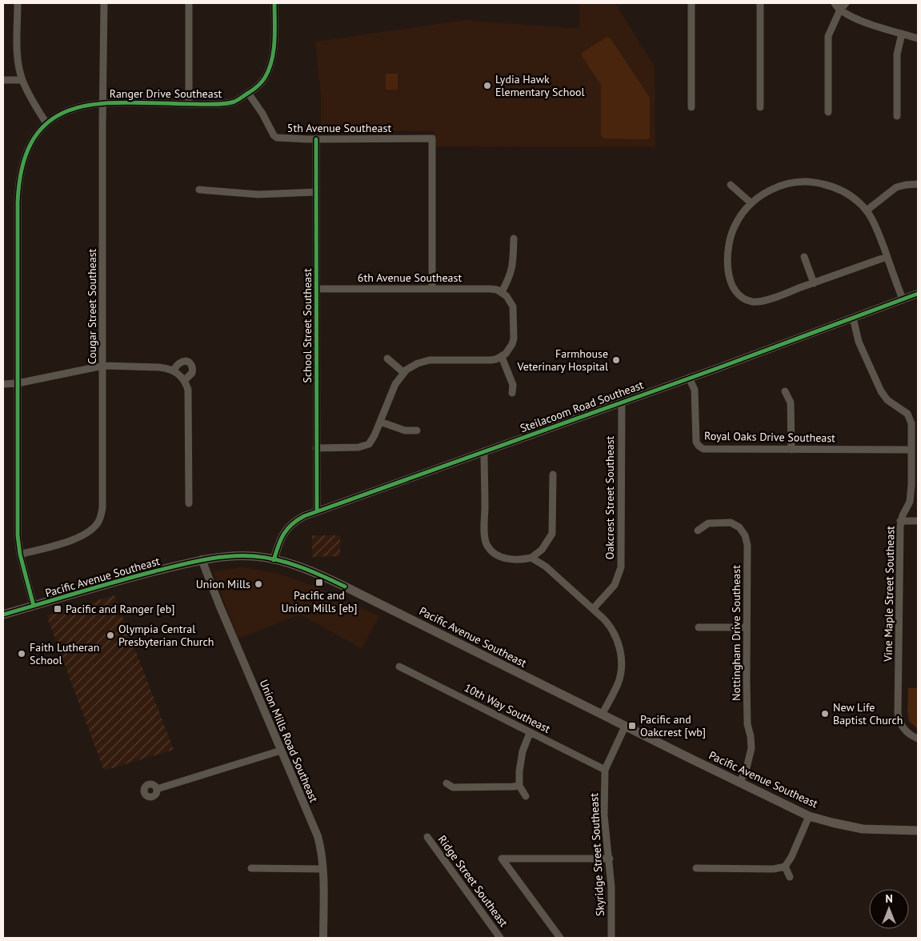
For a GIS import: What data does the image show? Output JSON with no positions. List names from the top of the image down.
{
  "streets": {
    "main road": ["Pacific Avenue Southeast"],
    "street": [
      "Ranger Drive Southeast",
      "5th Avenue Southeast",
      "6th Avenue Southeast",
      "Cougar Street Southeast",
      "School Street Southeast",
      "Steilacoom Road Southeast",
      "Royal Oaks Drive Southeast",
      "Oakcrest Street Southeast",
      "Vine Maple Street Southeast",
      "Nottingham Drive Southeast",
      "10th Way Southeast",
      "Union Mills Road Southeast",
      "Skyridge Street Southeast",
      "Ridge Street Southeast"
    ]
  },
  "crossings": [
    ["Ranger Drive Southeast", "5th Avenue Southeast"],
    ["Ranger Drive Southeast", "Cougar Street Southeast"],
    ["Ranger Drive Southeast", "Pacific Avenue Southeast"],
    ["5th Avenue Southeast", "6th Avenue Southeast"],
    ["5th Avenue Southeast", "School Street Southeast"],
    ["6th Avenue Southeast", "School Street Southeast"],
    ["School Street Southeast", "Steilacoom Road Southeast"],
    ["Steilacoom Road Southeast", "Royal Oaks Drive Southeast"],
    ["Steilacoom Road Southeast", "Oakcrest Street Southeast"],
    ["Steilacoom Road Southeast", "Pacific Avenue Southeast"],
    ["Steilacoom Road Southeast", "Vine Maple Street Southeast"],
    ["Royal Oaks Drive Southeast", "Vine Maple Street Southeast"],
    ["Pacific Avenue Southeast", "Nottingham Drive Southeast"],
    ["Pacific Avenue Southeast", "Union Mills Road Southeast"],
    ["Pacific Avenue Southeast", "Skyridge Street Southeast"],
    ["10th Way Southeast", "Skyridge Street Southeast"]
  ],
  "places": {
    "other": [
      "Lydia Hawk Elementary School",
      "Farmhouse Veterinary Hospital",
      "Union Mills",
      "Olympia Central Presbyterian Church",
      "Faith Lutheran School",
      "New Life Baptist Church"
    ],
    "transit": ["Pacific and Union Mills [eb]", "Pacific and Ranger [eb]", "Pacific and Oakcrest [wb]"]
  },
  "north": "top"
}
